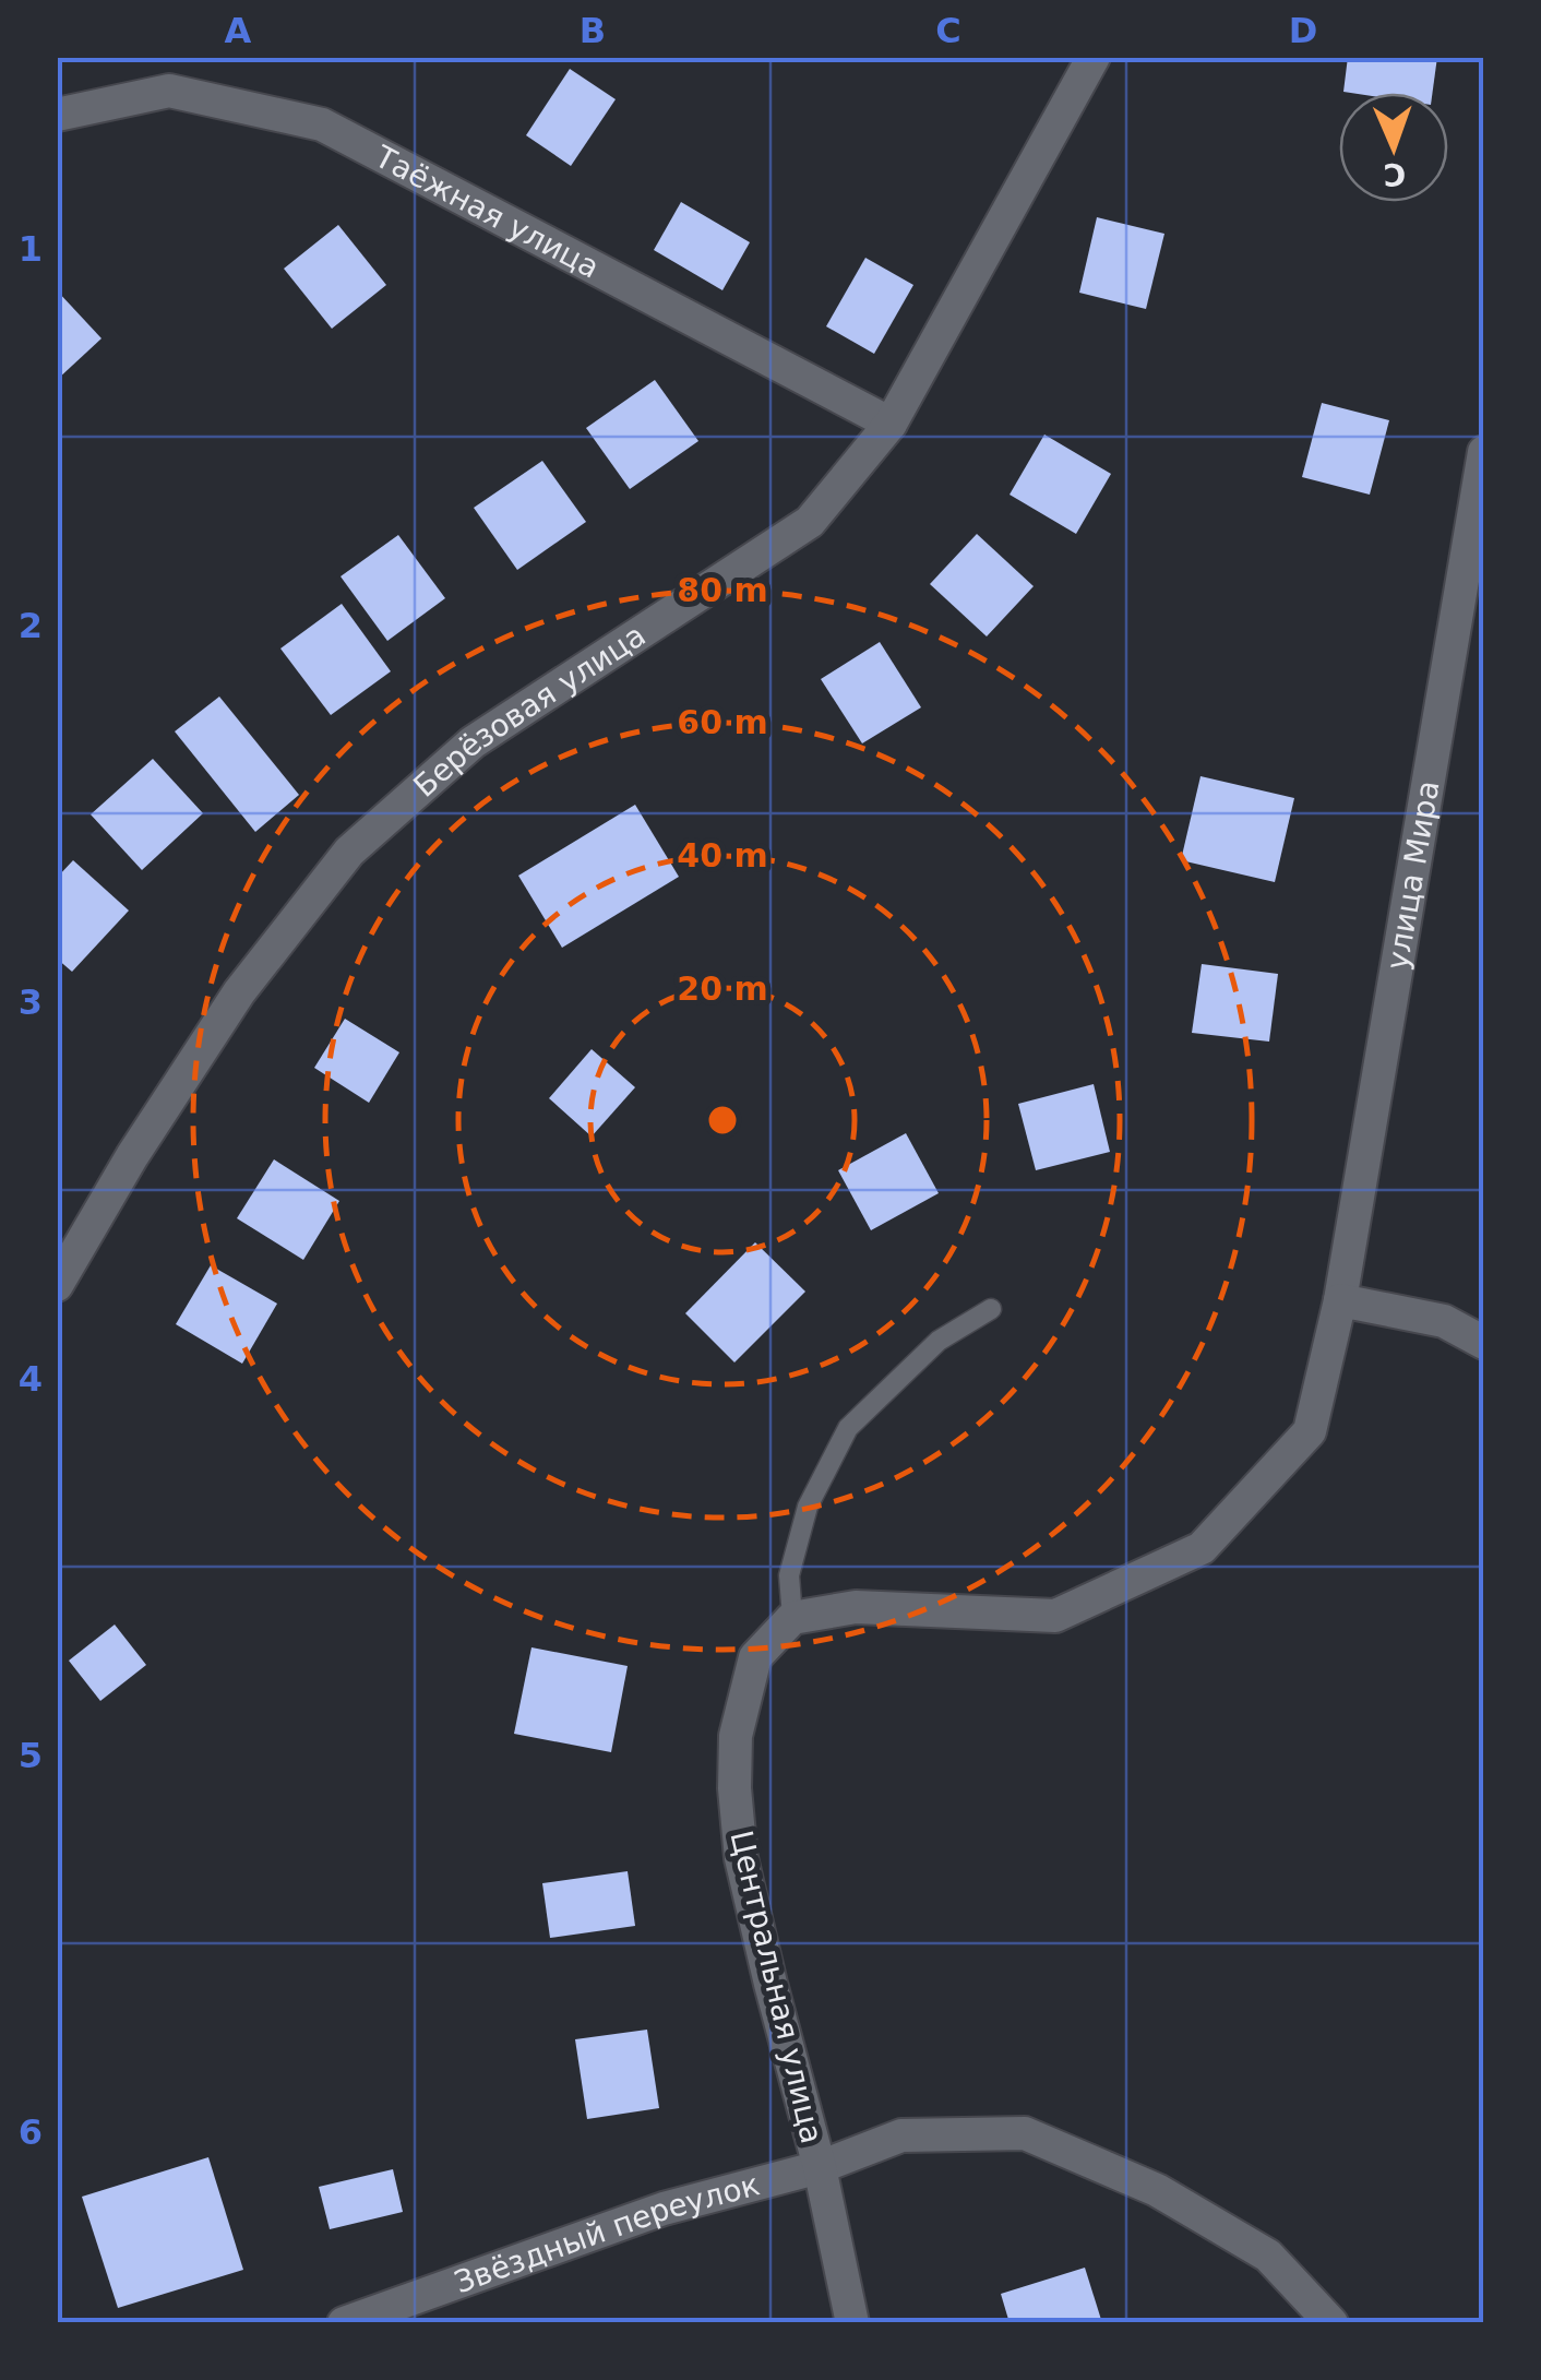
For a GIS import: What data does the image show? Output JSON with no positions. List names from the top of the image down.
{
  "streets": {
    "street": [
      "Таёжная улица",
      "Берёзовая улица",
      "улица Мира",
      "Центральная улица",
      "Звёздный переулок"
    ]
  },
  "crossings": [
    ["Таёжная улица", "Берёзовая улица"],
    ["Центральная улица", "Звёздный переулок"]
  ],
  "north": "bottom",
  "grid": {
    "columns": [
      "A",
      "B",
      "C",
      "D"
    ],
    "rows": [
      "1",
      "2",
      "3",
      "4",
      "5",
      "6"
    ]
  },
  "rings": [
    "80 m",
    "60 m",
    "40 m",
    "20 m"
  ]
}
